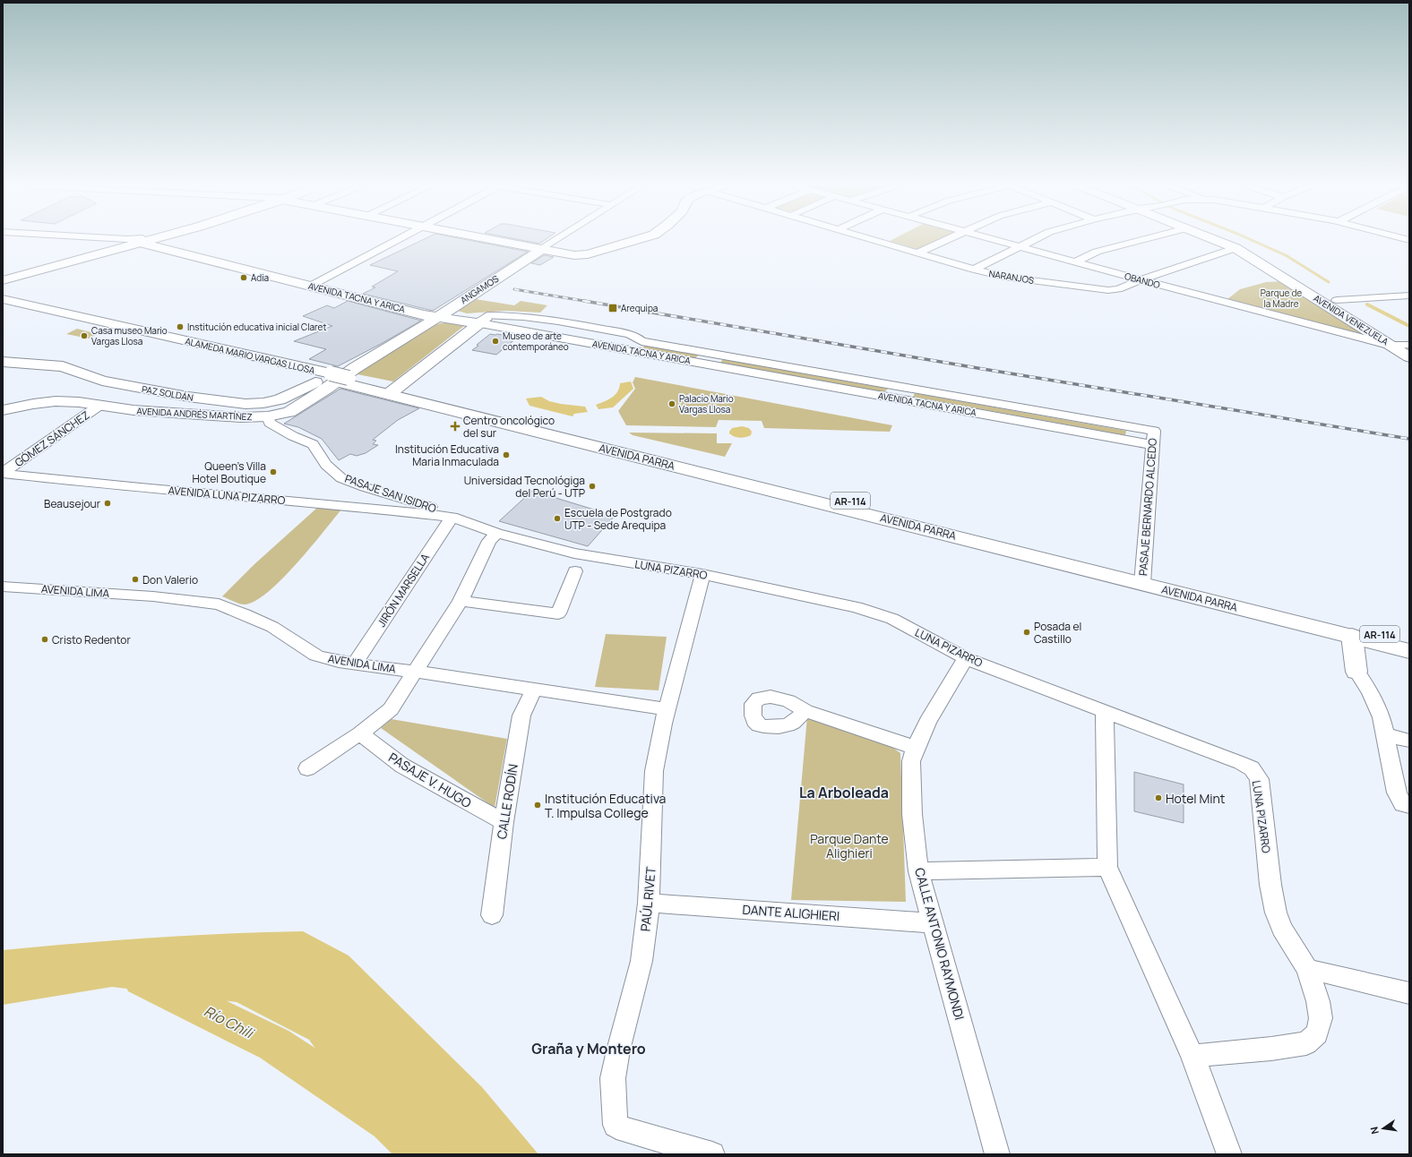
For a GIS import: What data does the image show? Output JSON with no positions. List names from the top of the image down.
{
  "streets": {
    "main road": [
      "ANGAMOS",
      "AVENIDA TACNA Y ARICA",
      "AVENIDA VENEZUELA",
      "ALAMEDA MARIO VARGAS LLOSA",
      "PAZ SOLDÁN",
      "AVENIDA ANDRÉS MARTÍNEZ",
      "AVENIDA PARRA",
      "AR-114"
    ],
    "street": [
      "NARANJOS",
      "OBANDO",
      "GÓMEZ SÁNCHEZ",
      "PASAJE SAN ISIDRO",
      "AVENIDA LUNA PIZARRO",
      "PASAJE BERNARDO ALCEDO",
      "LUNA PIZARRO",
      "JIRÓN MARSELLA",
      "AVENIDA LIMA",
      "PASAJE V. HUGO",
      "CALLE RODÍN",
      "PAÚL RIVET",
      "DANTE ALIGHIERI",
      "CALLE ANTONIO RAYMONDI"
    ]
  },
  "crossings": [
    ["NARANJOS", "OBANDO"],
    ["NARANJOS", "AVENIDA VENEZUELA"],
    ["OBANDO", "AVENIDA VENEZUELA"],
    ["ANGAMOS", "AVENIDA TACNA Y ARICA"],
    ["ANGAMOS", "AVENIDA ANDRÉS MARTÍNEZ"],
    ["AVENIDA TACNA Y ARICA", "AVENIDA ANDRÉS MARTÍNEZ"],
    ["AVENIDA TACNA Y ARICA", "PASAJE BERNARDO ALCEDO"],
    ["ALAMEDA MARIO VARGAS LLOSA", "PAZ SOLDÁN"],
    ["ALAMEDA MARIO VARGAS LLOSA", "AVENIDA PARRA"],
    ["PAZ SOLDÁN", "AVENIDA PARRA"],
    ["AVENIDA ANDRÉS MARTÍNEZ", "GÓMEZ SÁNCHEZ"],
    ["AVENIDA ANDRÉS MARTÍNEZ", "PASAJE SAN ISIDRO"],
    ["GÓMEZ SÁNCHEZ", "AVENIDA LUNA PIZARRO"],
    ["AVENIDA PARRA", "PASAJE BERNARDO ALCEDO"],
    ["PASAJE SAN ISIDRO", "AVENIDA LUNA PIZARRO"],
    ["PASAJE SAN ISIDRO", "LUNA PIZARRO"],
    ["PASAJE SAN ISIDRO", "JIRÓN MARSELLA"],
    ["AVENIDA LUNA PIZARRO", "LUNA PIZARRO"],
    ["AVENIDA LUNA PIZARRO", "JIRÓN MARSELLA"],
    ["LUNA PIZARRO", "JIRÓN MARSELLA"],
    ["LUNA PIZARRO", "PAÚL RIVET"],
    ["LUNA PIZARRO", "CALLE ANTONIO RAYMONDI"],
    ["JIRÓN MARSELLA", "AVENIDA LIMA"],
    ["AVENIDA LIMA", "CALLE RODÍN"],
    ["AVENIDA LIMA", "PAÚL RIVET"],
    ["PASAJE V. HUGO", "CALLE RODÍN"],
    ["PAÚL RIVET", "DANTE ALIGHIERI"],
    ["DANTE ALIGHIERI", "CALLE ANTONIO RAYMONDI"]
  ],
  "districts": ["La Arboleada", "Graña y Montero"],
  "water": ["Río Chili"],
  "parks": ["Parque de la Madre", "Parque Dante Alighieri"],
  "places": {
    "other": [
      "Adia",
      "Institución educativa inicial Claret",
      "Casa museo Mario Vargas Llosa",
      "Museo de arte contemporáneo",
      "Palacio Mario Vargas Llosa",
      "Institución Educativa Maria Inmaculada",
      "Queen's Villa Hotel Boutique",
      "Universidad Tecnológiga del Perú - UTP",
      "Beausejour",
      "Escuela de Postgrado UTP - Sede Arequipa",
      "Don Valerio",
      "Posada el Castillo",
      "Cristo Redentor",
      "Hotel Mint",
      "Institución Educativa T. Impulsa College"
    ],
    "transit": ["Arequipa"],
    "health": ["Centro oncológico del sur"]
  },
  "north": "left"
}
